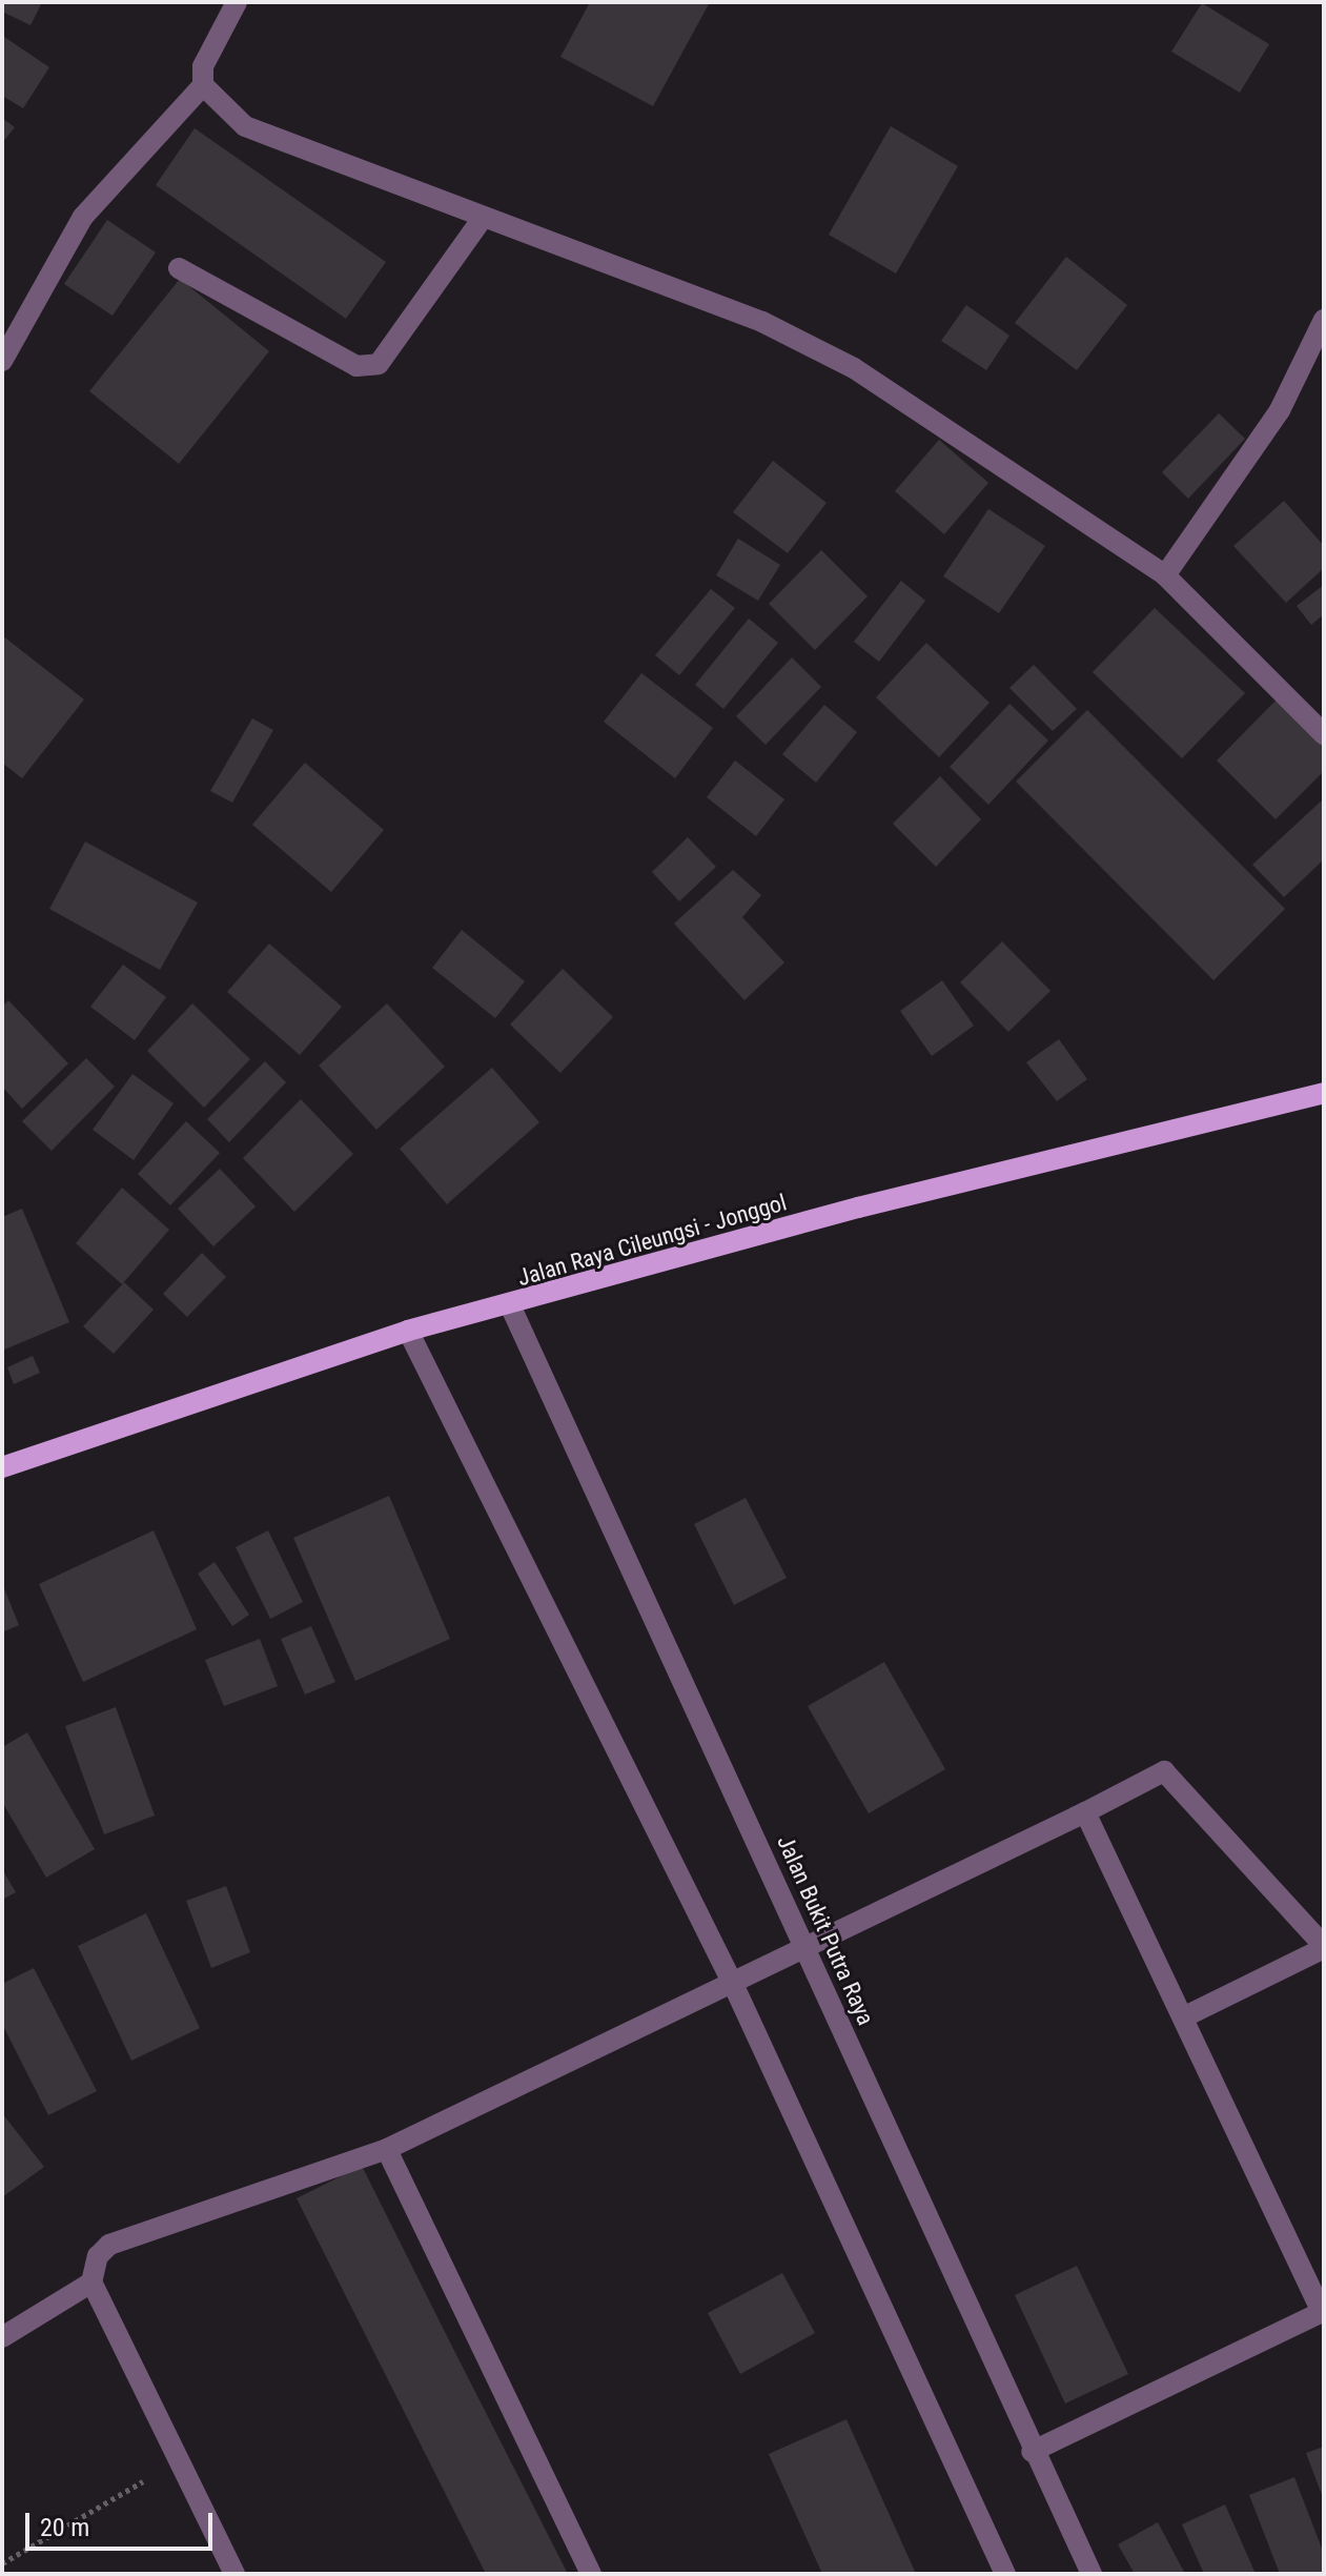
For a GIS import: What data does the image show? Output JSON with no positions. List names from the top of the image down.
{
  "streets": {
    "main road": ["Jalan Raya Cileungsi - Jonggol"],
    "street": ["Jalan Bukit Putra Raya"]
  },
  "crossings": [
    ["Jalan Raya Cileungsi - Jonggol", "Jalan Bukit Putra Raya"]
  ],
  "scale_bar": "20 m"
}
